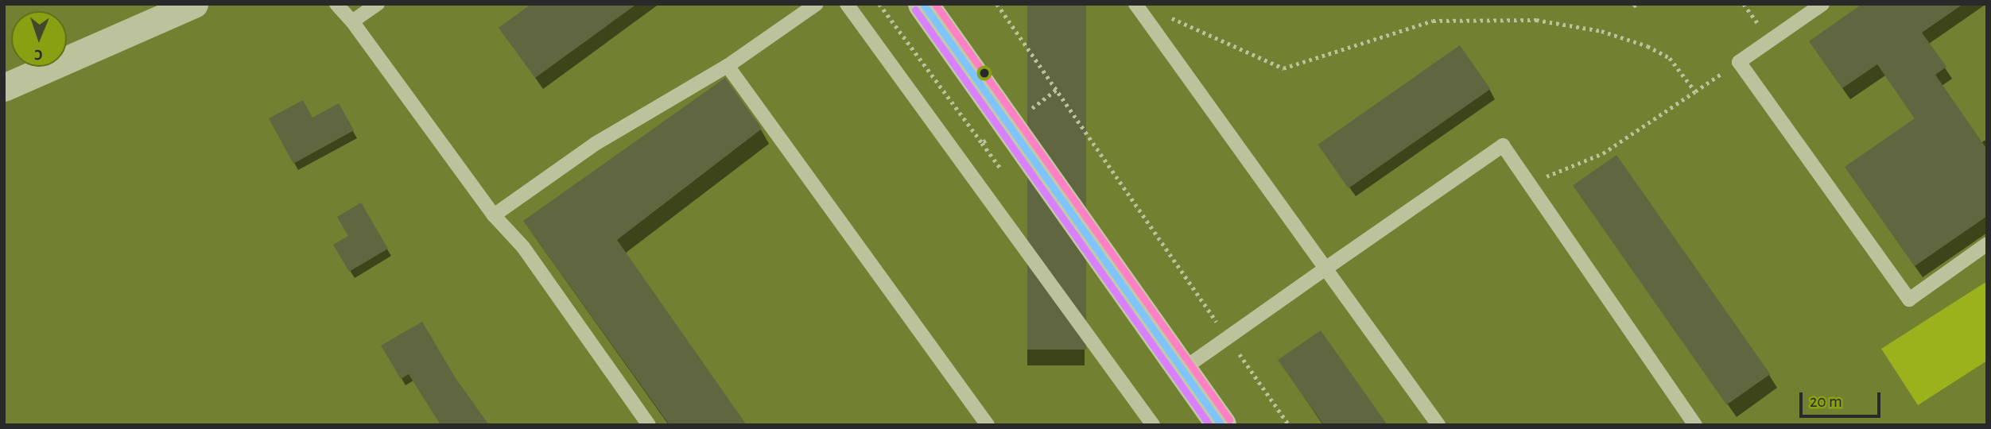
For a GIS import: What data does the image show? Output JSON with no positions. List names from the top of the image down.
{
  "scale_bar": "20 m",
  "north": "bottom"
}
